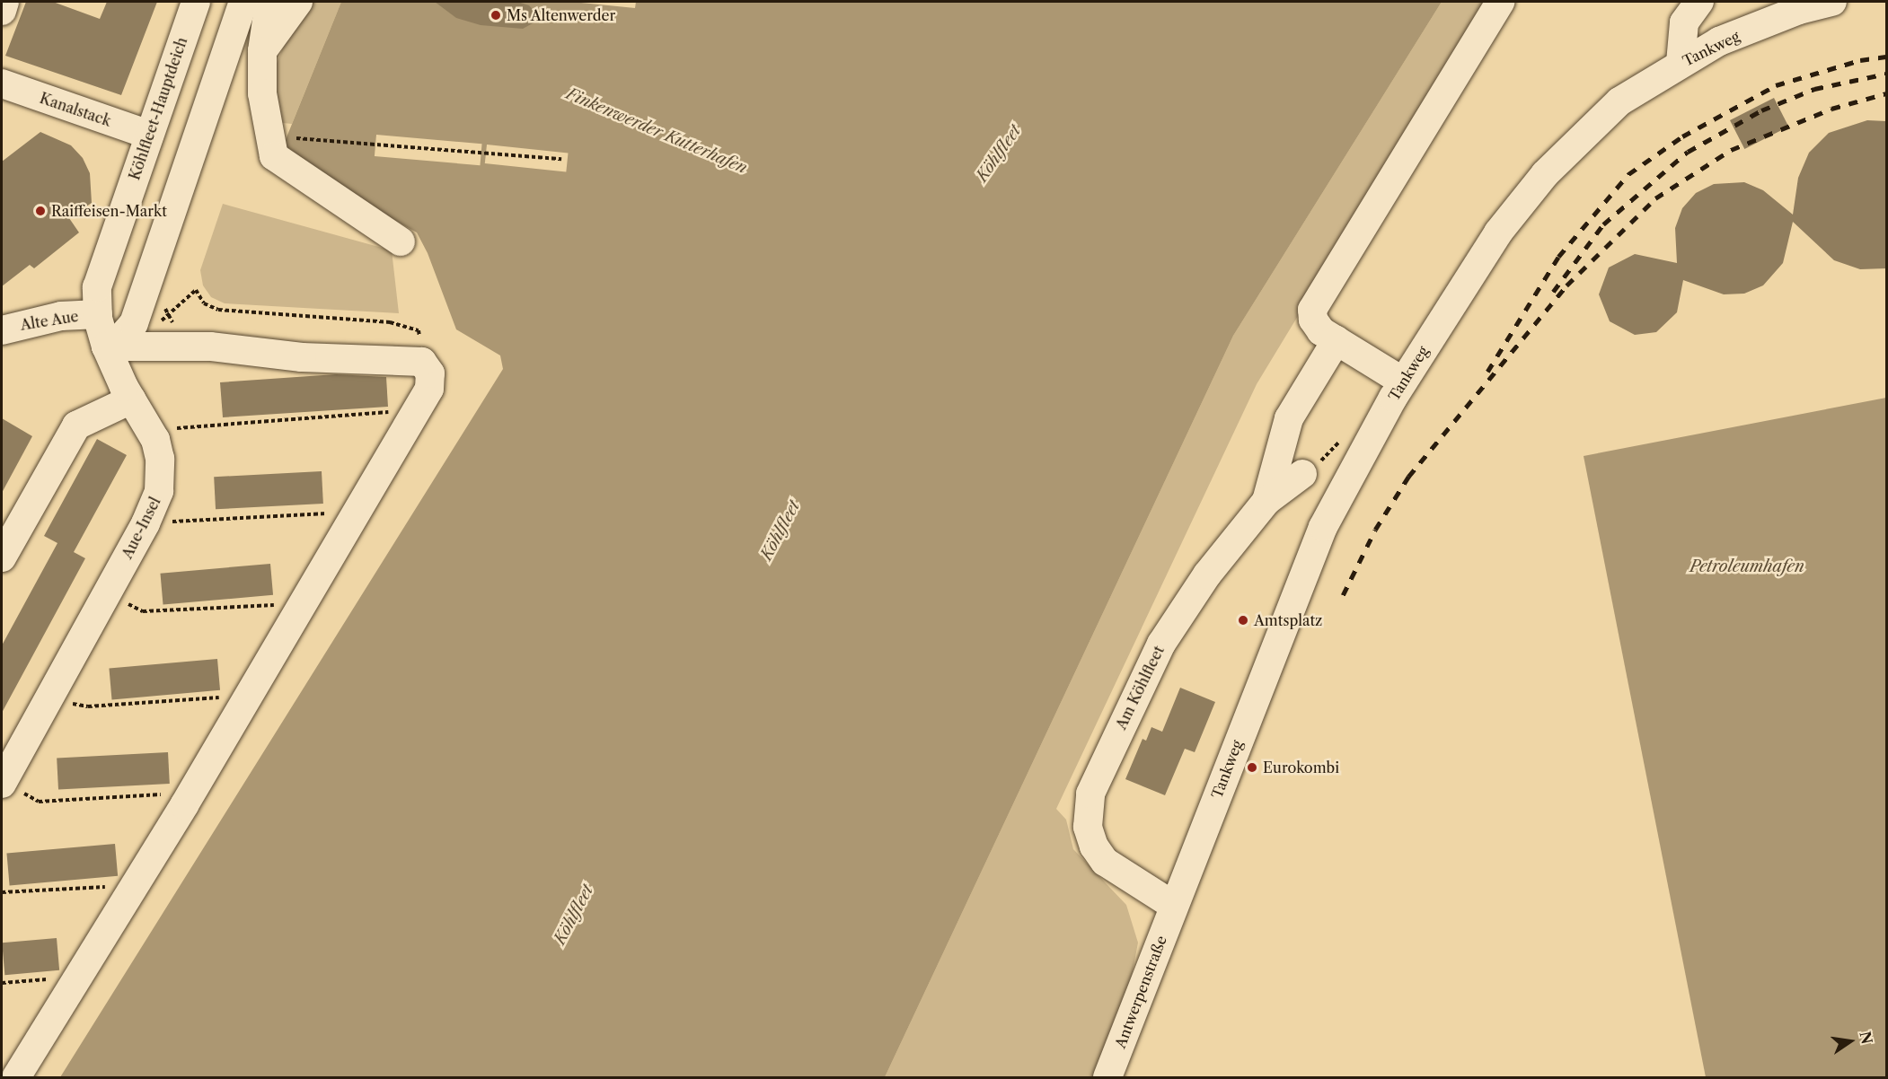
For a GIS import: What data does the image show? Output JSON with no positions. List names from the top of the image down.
{
  "streets": {
    "street": [
      "Tankweg",
      "Köhlfleet-Hauptdeich",
      "Kanalstack",
      "Alte Aue",
      "Aue-Insel",
      "Am Köhlfleet",
      "Antwerpenstraße"
    ]
  },
  "crossings": [
    ["Tankweg", "Am Köhlfleet"],
    ["Tankweg", "Antwerpenstraße"],
    ["Köhlfleet-Hauptdeich", "Kanalstack"],
    ["Köhlfleet-Hauptdeich", "Alte Aue"],
    ["Köhlfleet-Hauptdeich", "Aue-Insel"],
    ["Am Köhlfleet", "Antwerpenstraße"]
  ],
  "water": ["Finkenwerder Kutterhafen", "Köhlfleet", "Petroleumhafen"],
  "places": [
    "Ms Altenwerder",
    "Raiffeisen-Markt",
    "Amtsplatz",
    "Eurokombi"
  ],
  "north": "right"
}
